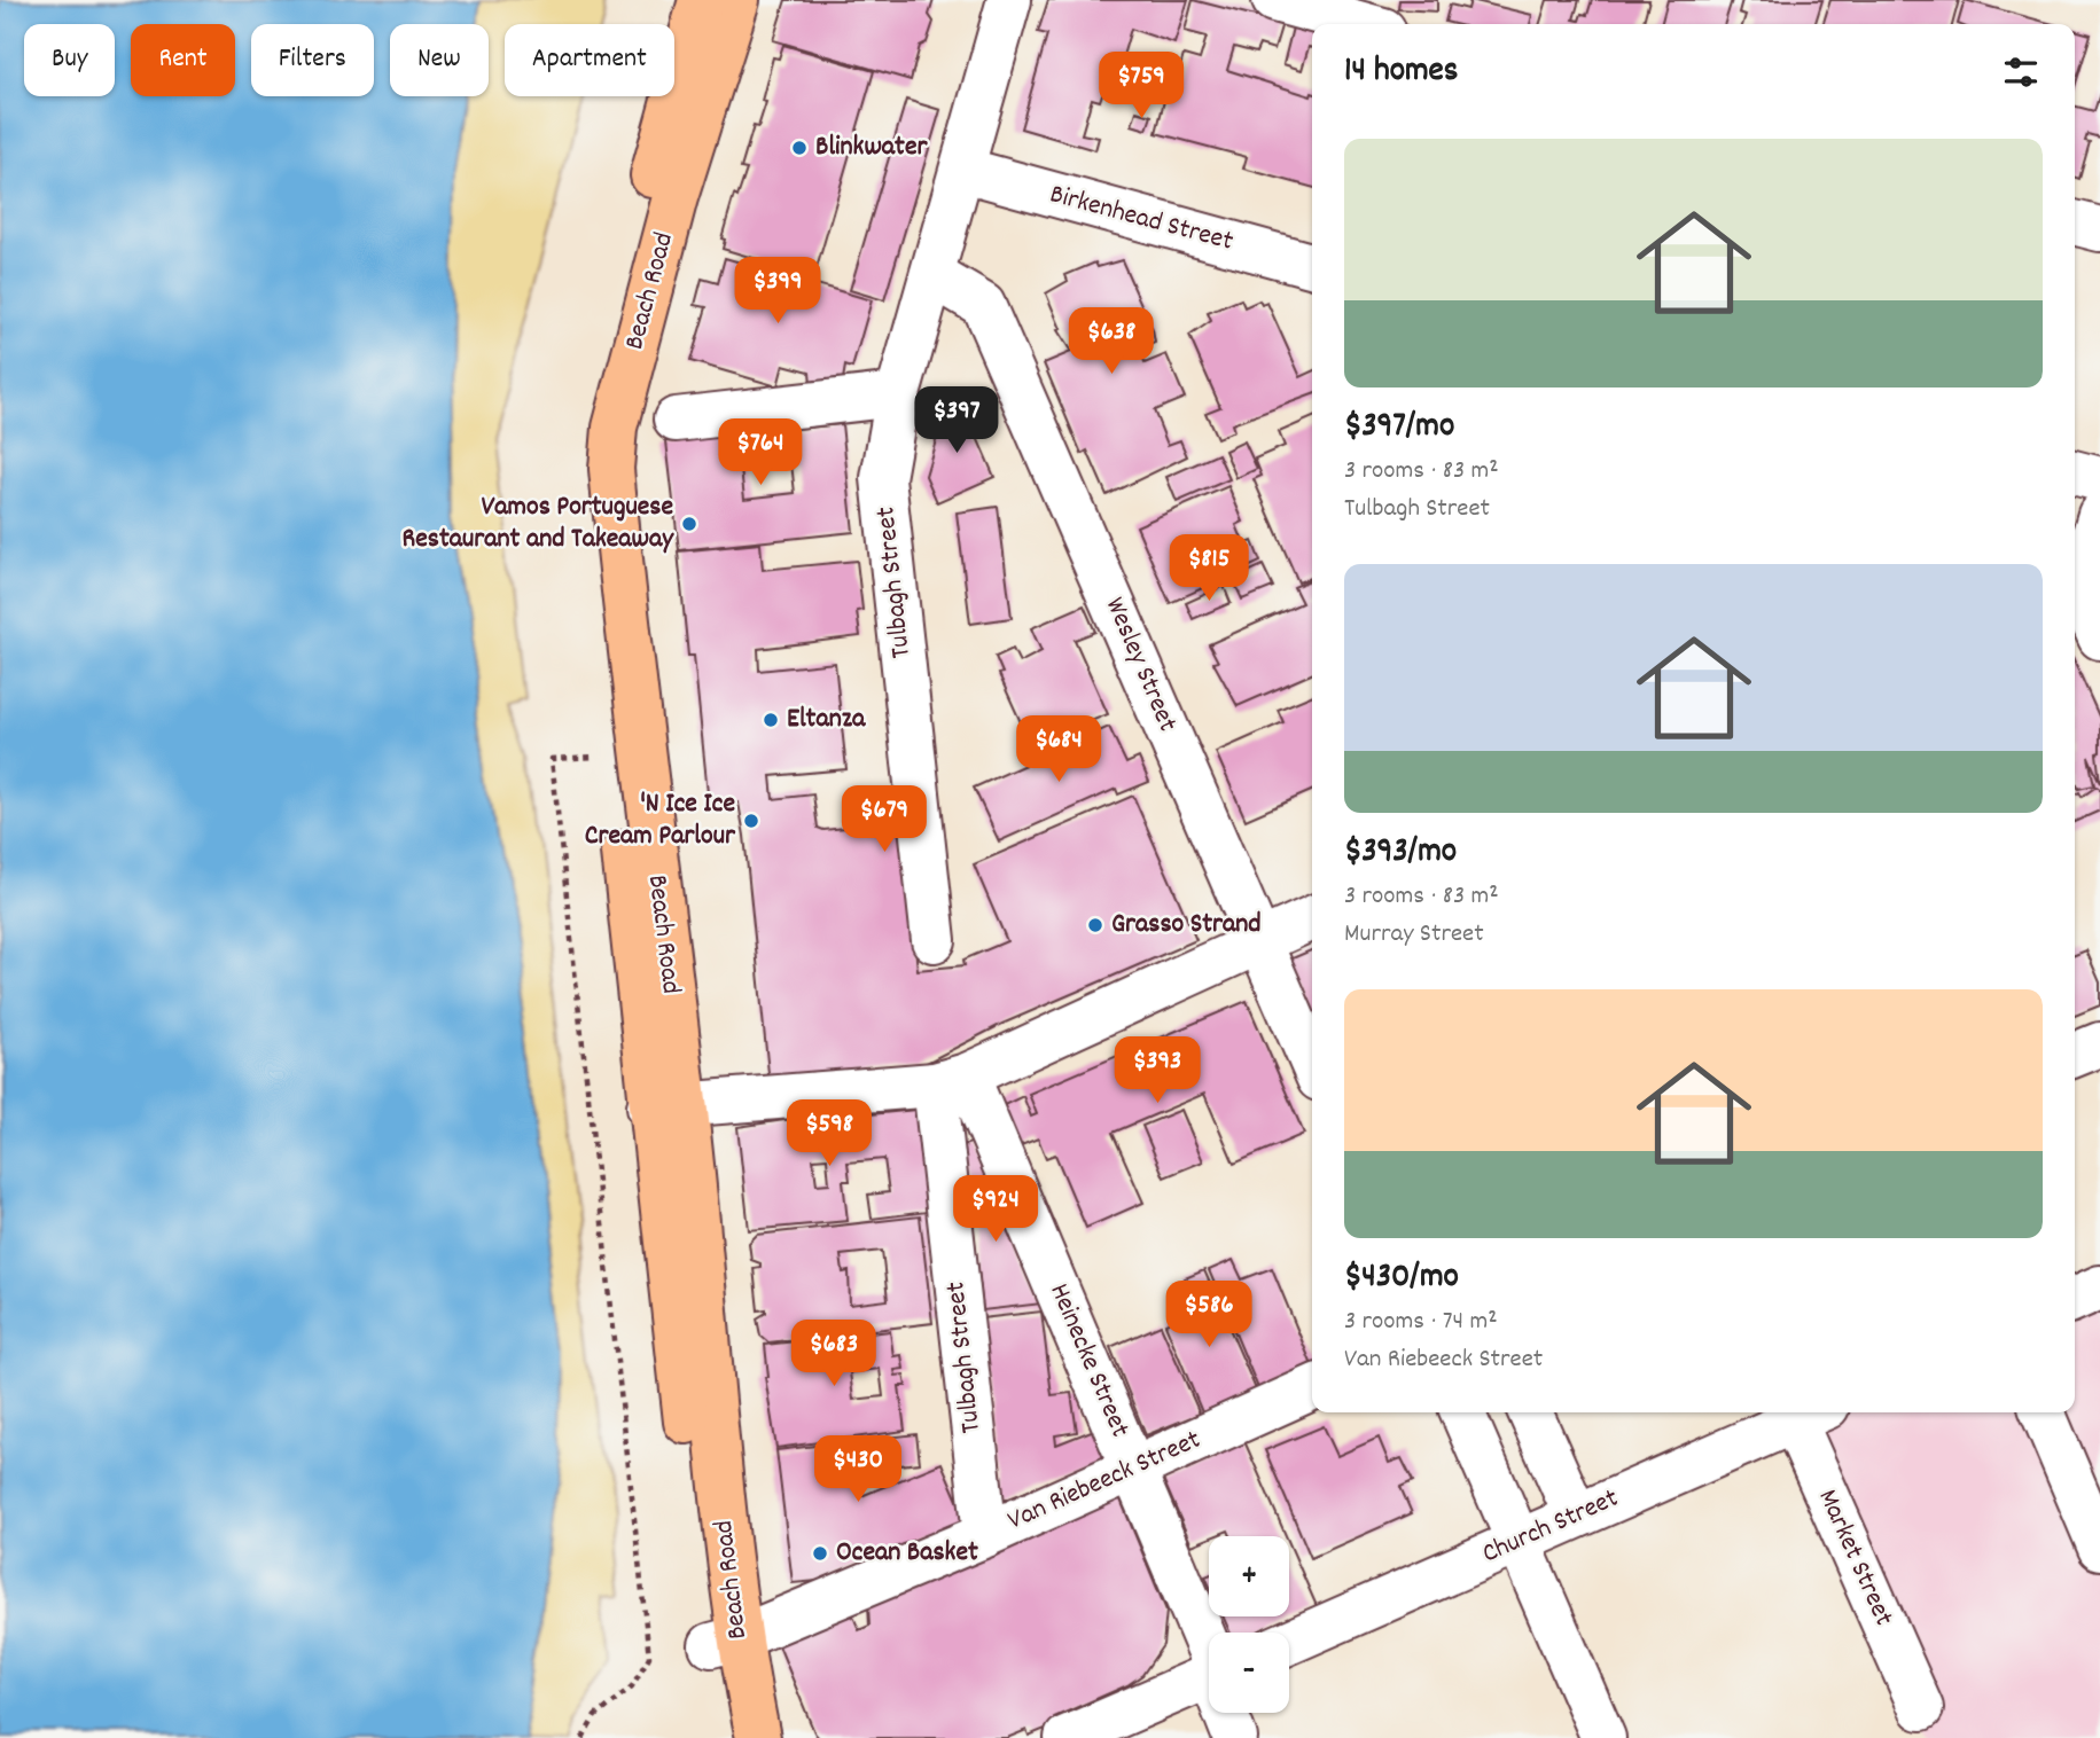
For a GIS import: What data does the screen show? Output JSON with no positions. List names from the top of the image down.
{
  "streets": {
    "main road": ["Beach Road"],
    "street": [
      "Birkenhead Street",
      "Tulbagh Street",
      "Wesley Street",
      "Heinecke Street",
      "Van Riebeeck Street",
      "Church Street",
      "Market Street"
    ]
  },
  "crossings": [
    ["Birkenhead Street", "Tulbagh Street"],
    ["Beach Road", "Van Riebeeck Street"],
    ["Tulbagh Street", "Wesley Street"],
    ["Tulbagh Street", "Heinecke Street"],
    ["Tulbagh Street", "Van Riebeeck Street"],
    ["Heinecke Street", "Van Riebeeck Street"]
  ],
  "places": [
    "Blinkwater",
    "Vamos Portuguese Restaurant and Takeaway",
    "Eltanza",
    "'N Ice Ice Cream Parlour",
    "Grasso Strand",
    "Ocean Basket"
  ],
  "page": {
    "chip": [
      "Buy",
      "Rent",
      "Filters",
      "New",
      "Apartment"
    ],
    "heading": "14 homes",
    "price": [
      "$759",
      "$399",
      "$638",
      "$397",
      "$764",
      "$815",
      "$684",
      "$679",
      "$393",
      "$598",
      "$924",
      "$586",
      "$683",
      "$430"
    ],
    "list": [
      {
        "name": "$397/mo",
        "note": "3 rooms · 83 m² · Tulbagh Street"
      },
      {
        "name": "$393/mo",
        "note": "3 rooms · 83 m² · Murray Street"
      },
      {
        "name": "$430/mo",
        "note": "3 rooms · 74 m² · Van Riebeeck Street"
      }
    ],
    "map_buttons": ["+", "−"]
  }
}
